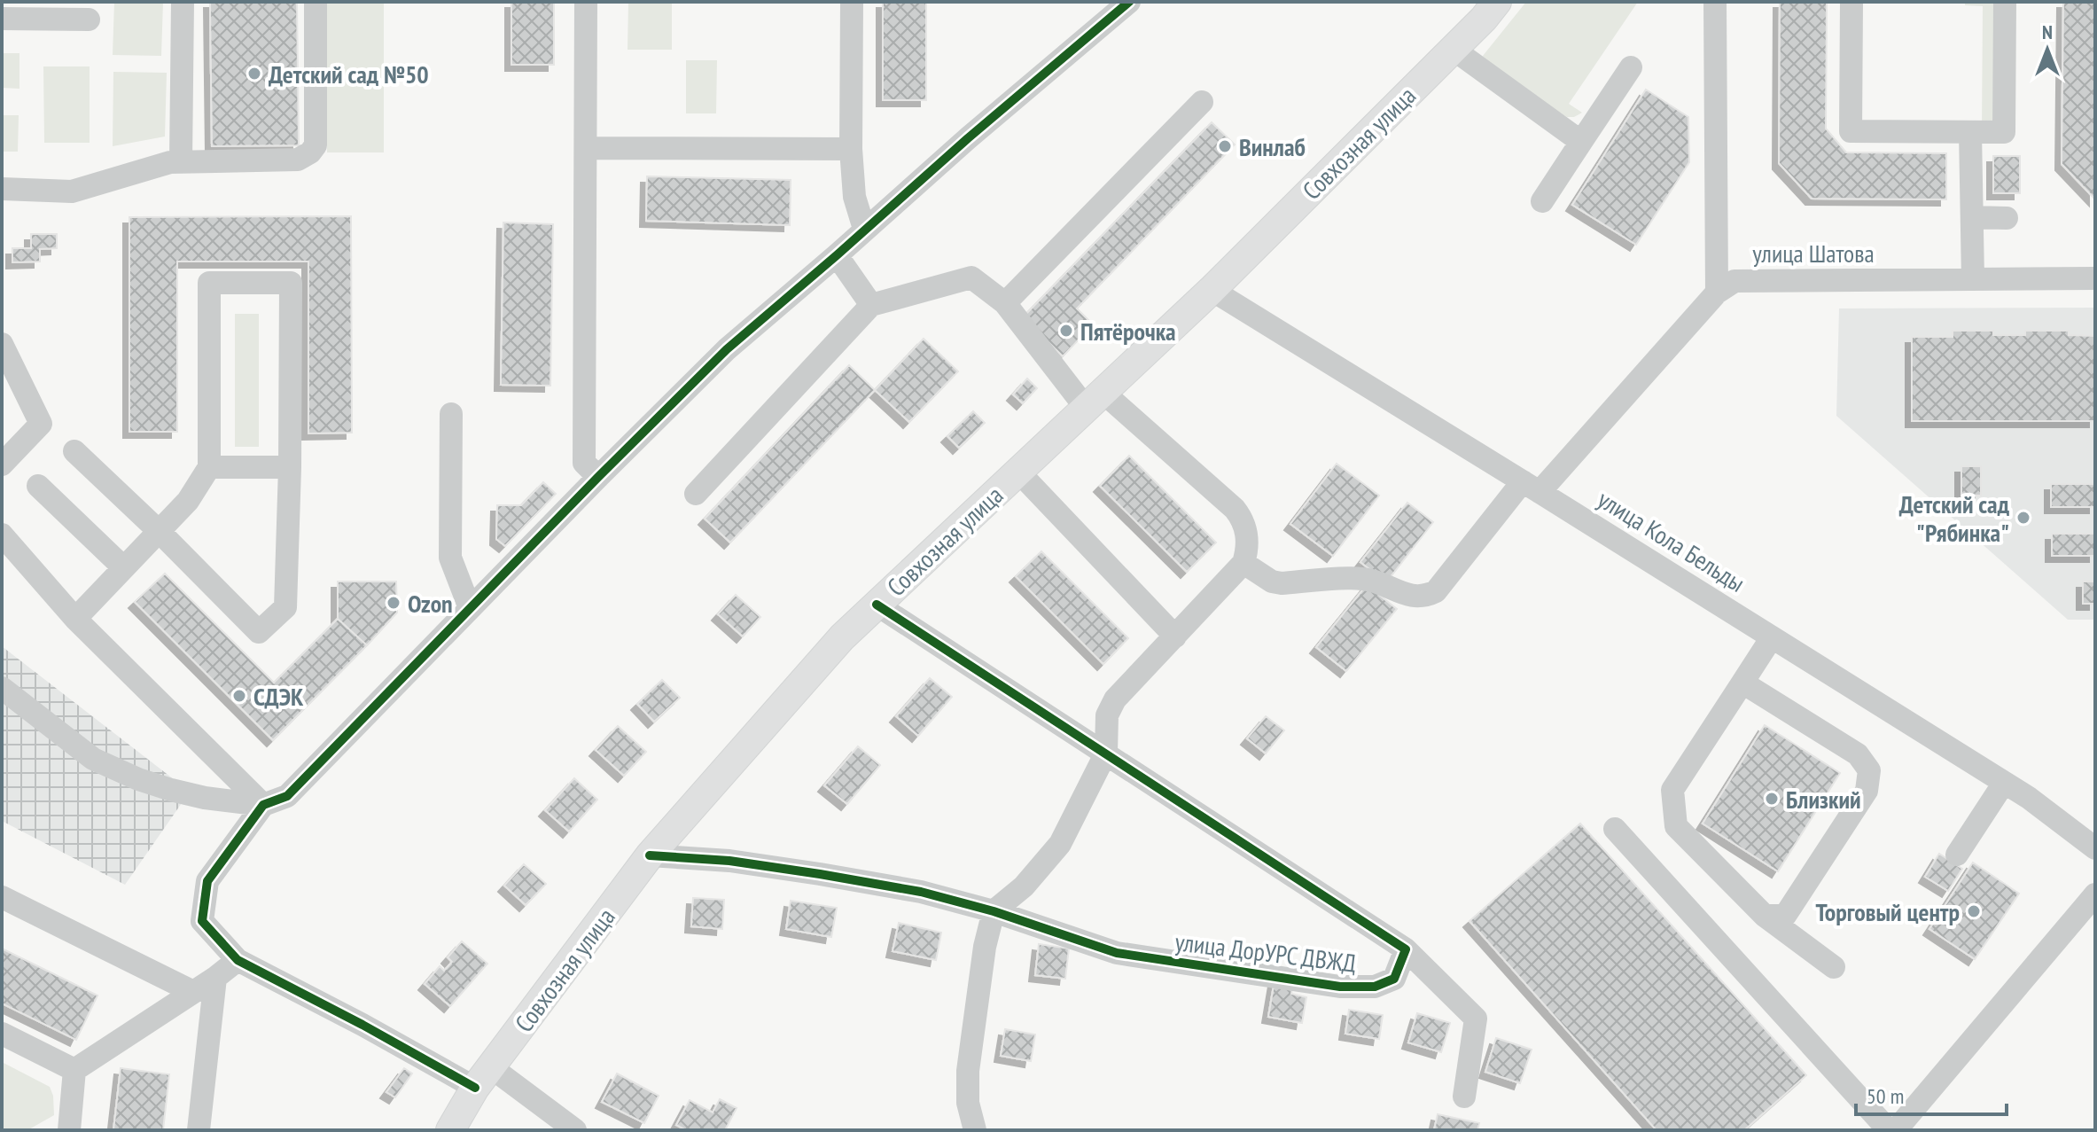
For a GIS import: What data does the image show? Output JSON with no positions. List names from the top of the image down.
{
  "streets": {
    "main road": ["Совхозная улица"],
    "street": ["улица Шатова", "улица Кола Бельды", "улица ДорУРС ДВЖД"]
  },
  "crossings": [
    ["Совхозная улица", "улица Кола Бельды"],
    ["Совхозная улица", "улица ДорУРС ДВЖД"],
    ["улица Шатова", "улица Кола Бельды"]
  ],
  "places": [
    "Детский сад №50",
    "Винлаб",
    "Пятёрочка",
    "Детский сад \"Рябинка\"",
    "Ozon",
    "СДЭК",
    "Близкий",
    "Торговый центр"
  ],
  "scale_bar": "50 m",
  "north": "top"
}
